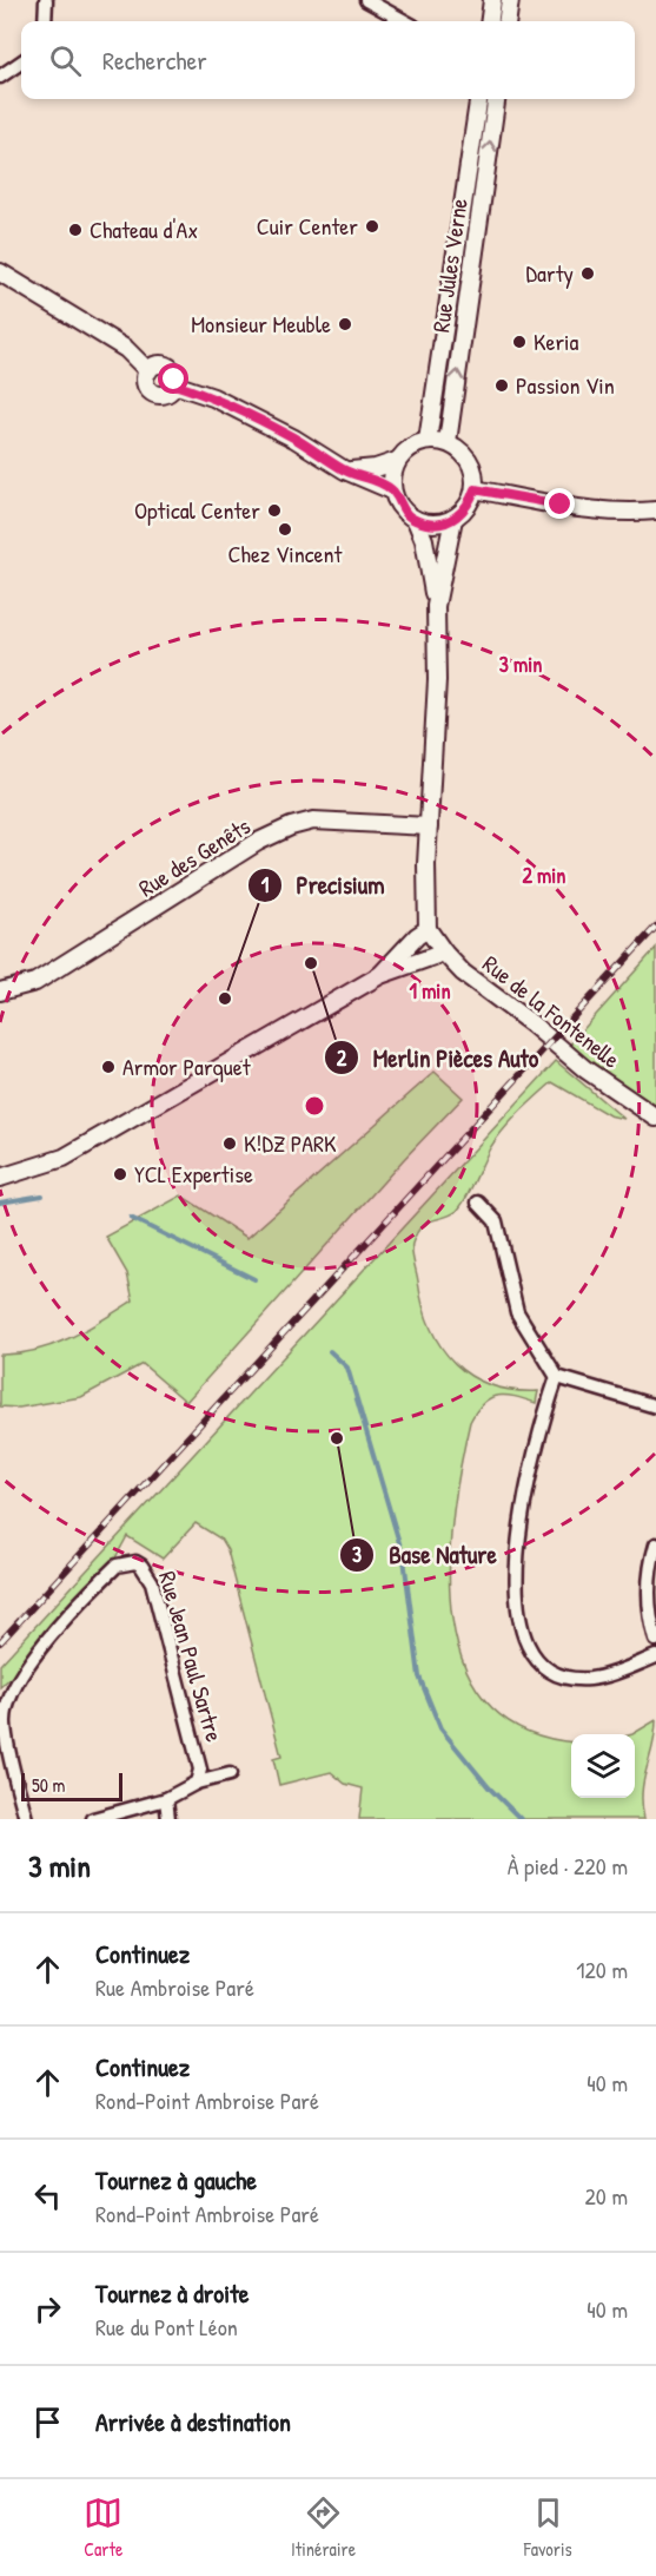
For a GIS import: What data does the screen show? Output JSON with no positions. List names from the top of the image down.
{
  "streets": {
    "street": [
      "Rue Jules Verne",
      "Rue des Genêts",
      "Rue de la Fontenelle",
      "Rue Jean Paul Sartre"
    ]
  },
  "places": [
    "Cuir Center",
    "Chateau d'Ax",
    "Darty",
    "Monsieur Meuble",
    "Keria",
    "Passion Vin",
    "Optical Center",
    "Chez Vincent",
    "Merlin Pièces Auto",
    "Precisium",
    "Armor Parquet",
    "K!DZ PARK",
    "YCL Expertise",
    "Base Nature"
  ],
  "scale_bar": "50 m",
  "page": {
    "search": "Rechercher",
    "scale": "50 m",
    "heading": ["3 min", "À pied · 220 m"],
    "list": [
      ["Continuez", "Rue Ambroise Paré", "120 m"],
      ["Continuez", "Rond-Point Ambroise Paré", "40 m"],
      ["Tournez à gauche", "Rond-Point Ambroise Paré", "20 m"],
      ["Tournez à droite", "Rue du Pont Léon", "40 m"],
      "Arrivée à destination"
    ],
    "nav": ["Carte", "Itinéraire", "Favoris"]
  },
  "rings": ["3 min", "2 min", "1 min"]
}
